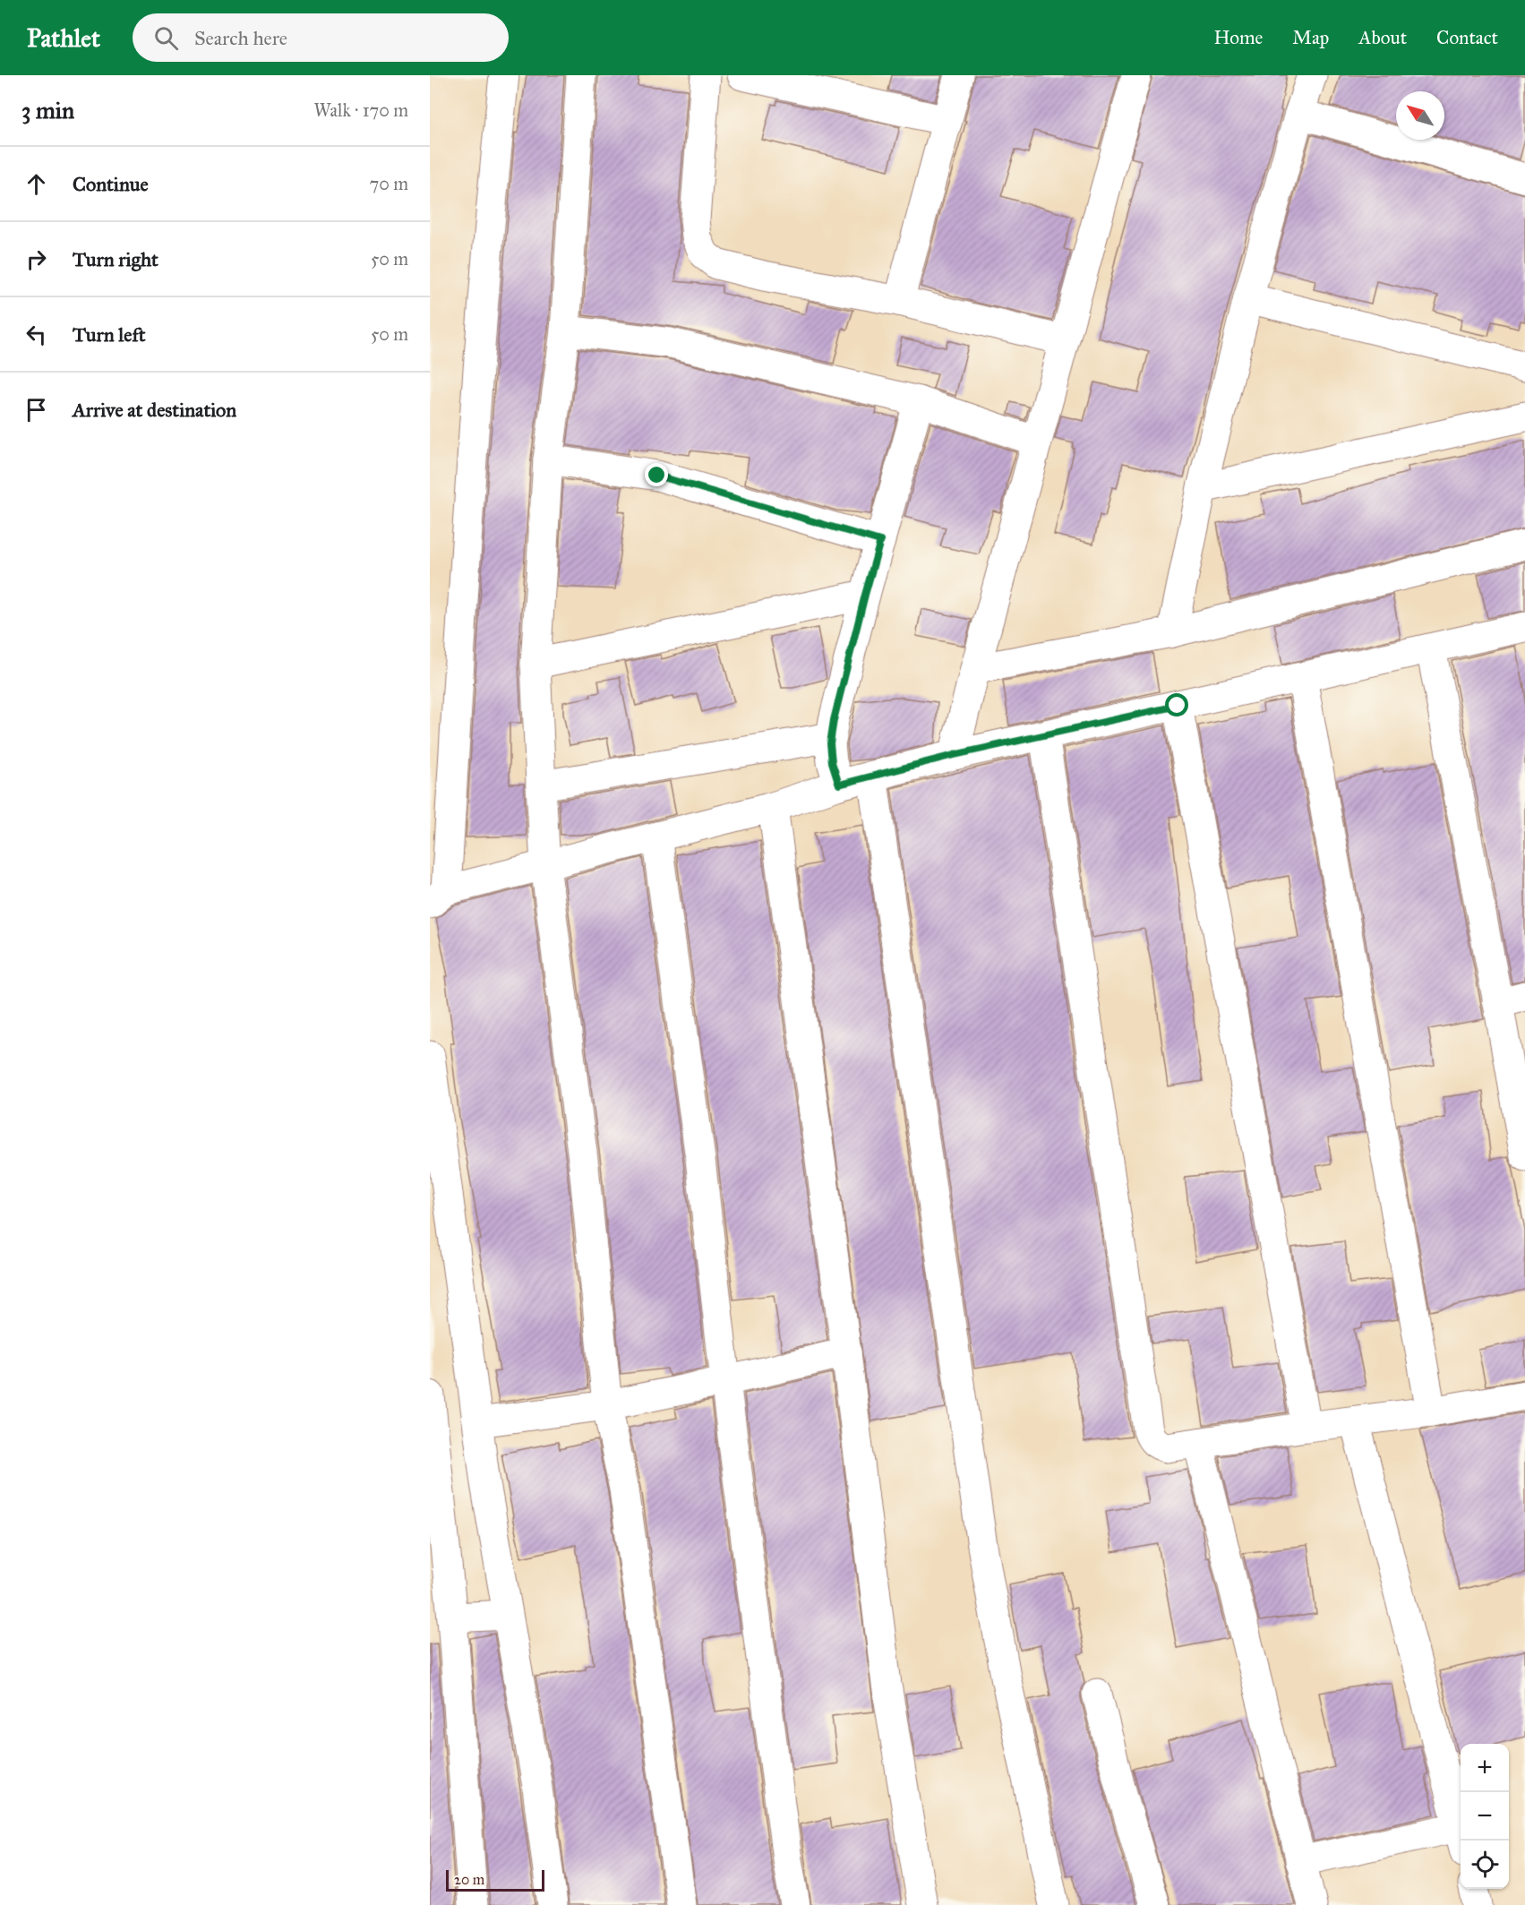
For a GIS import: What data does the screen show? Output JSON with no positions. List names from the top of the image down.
{
  "scale_bar": "20 m",
  "north": "top left",
  "page": {
    "header": "Pathlet",
    "search": "Search here",
    "nav": [
      "Home",
      "Map",
      "About",
      "Contact"
    ],
    "heading": ["3 min", "Walk · 170 m"],
    "list": [
      ["Continue", "70 m"],
      ["Turn right", "50 m"],
      ["Turn left", "50 m"],
      "Arrive at destination"
    ],
    "map_buttons": ["+", "−"],
    "scale": "20 m"
  }
}
